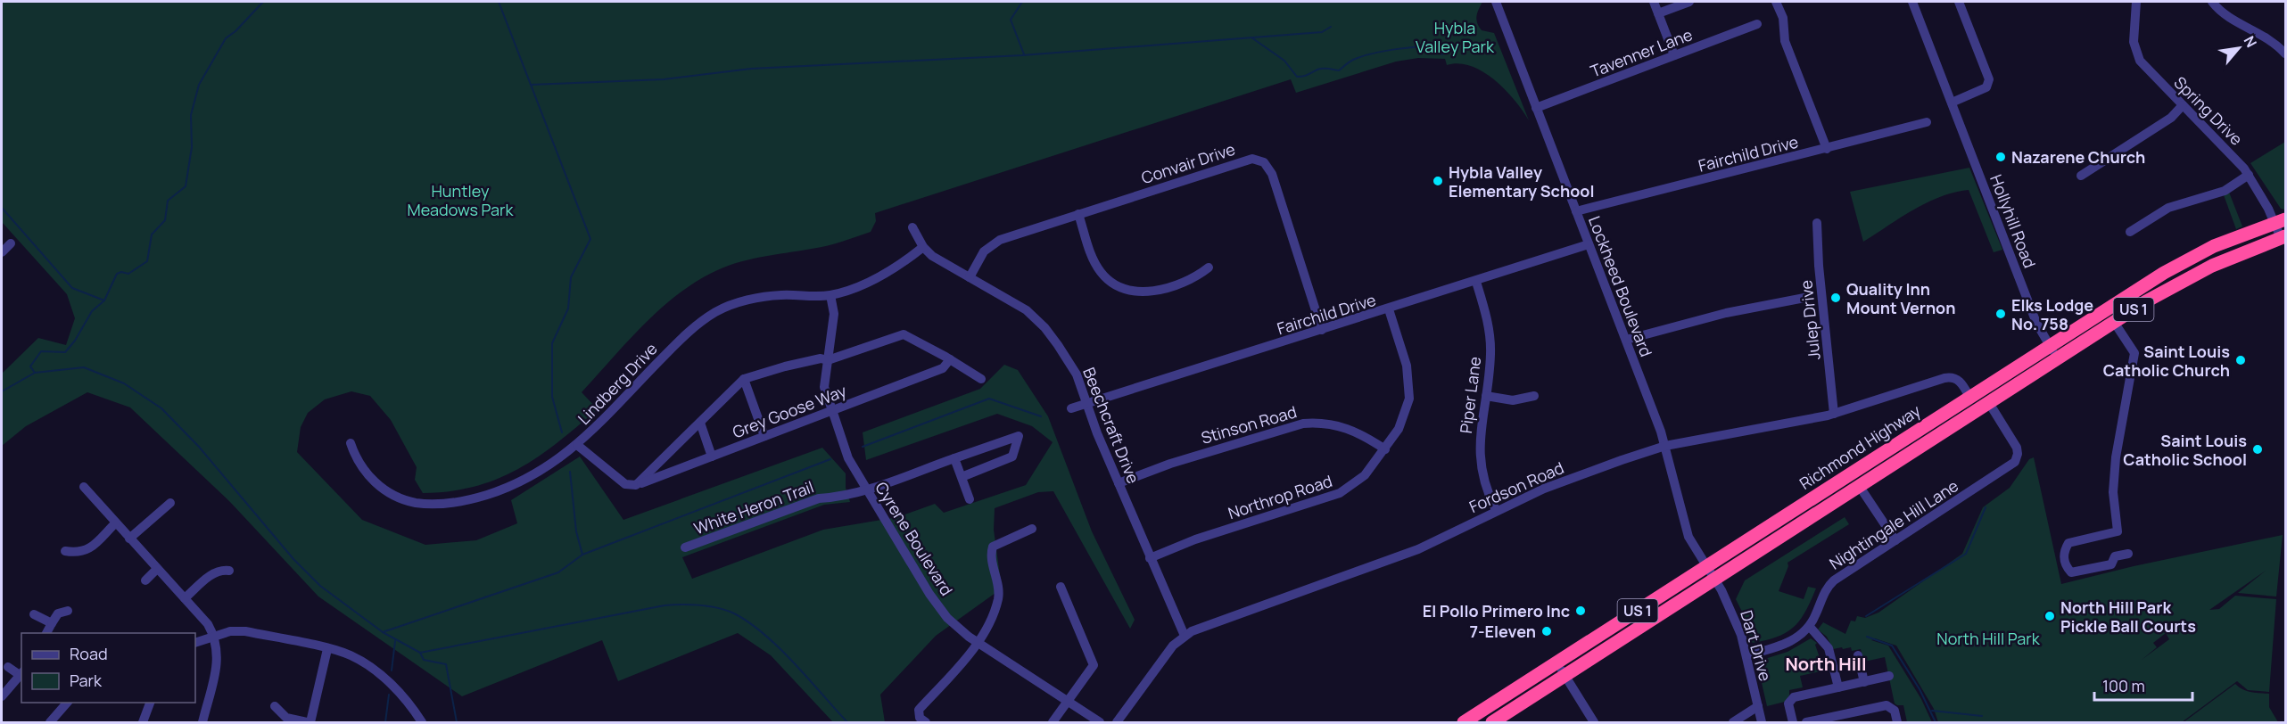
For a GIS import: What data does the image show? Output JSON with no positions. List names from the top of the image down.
{
  "streets": {
    "highway": ["US 1", "Richmond Highway"],
    "street": [
      "Tavenner Lane",
      "Spring Drive",
      "Fairchild Drive",
      "Convair Drive",
      "Hollyhill Road",
      "Lockheed Boulevard",
      "Julep Drive",
      "Lindberg Drive",
      "Piper Lane",
      "Grey Goose Way",
      "Stinson Road",
      "Beechcraft Drive",
      "Fordson Road",
      "Northrop Road",
      "White Heron Trail",
      "Nightingale Hill Lane",
      "Cyrene Boulevard",
      "Dart Drive"
    ]
  },
  "crossings": [
    ["Tavenner Lane", "Lockheed Boulevard"],
    ["Spring Drive", "Richmond Highway"],
    ["Fairchild Drive", "Convair Drive"],
    ["Fairchild Drive", "Lockheed Boulevard"],
    ["Fairchild Drive", "Piper Lane"],
    ["Fairchild Drive", "Beechcraft Drive"],
    ["Fairchild Drive", "Northrop Road"],
    ["Convair Drive", "Beechcraft Drive"],
    ["Hollyhill Road", "Richmond Highway"],
    ["Lockheed Boulevard", "Richmond Highway"],
    ["Lockheed Boulevard", "Fordson Road"],
    ["Lockheed Boulevard", "Dart Drive"],
    ["Julep Drive", "Fordson Road"],
    ["Lindberg Drive", "Beechcraft Drive"],
    ["Lindberg Drive", "Cyrene Boulevard"],
    ["Piper Lane", "Fordson Road"],
    ["Grey Goose Way", "Cyrene Boulevard"],
    ["Stinson Road", "Beechcraft Drive"],
    ["Stinson Road", "Northrop Road"],
    ["Beechcraft Drive", "Fordson Road"],
    ["Beechcraft Drive", "Northrop Road"],
    ["Richmond Highway", "Fordson Road"],
    ["Richmond Highway", "Nightingale Hill Lane"],
    ["Richmond Highway", "Dart Drive"],
    ["White Heron Trail", "Cyrene Boulevard"],
    ["Nightingale Hill Lane", "Dart Drive"]
  ],
  "districts": ["North Hill"],
  "parks": ["Hybla Valley Park", "Huntley Meadows Park", "North Hill Park"],
  "places": [
    "Nazarene Church",
    "Hybla Valley Elementary School",
    "Quality Inn Mount Vernon",
    "Elks Lodge No. 758",
    "Saint Louis Catholic Church",
    "Saint Louis Catholic School",
    "El Pollo Primero Inc",
    "North Hill Park Pickle Ball Courts",
    "7-Eleven"
  ],
  "legend": ["Road", "Park"],
  "scale_bar": "100 m",
  "north": "top right"
}
